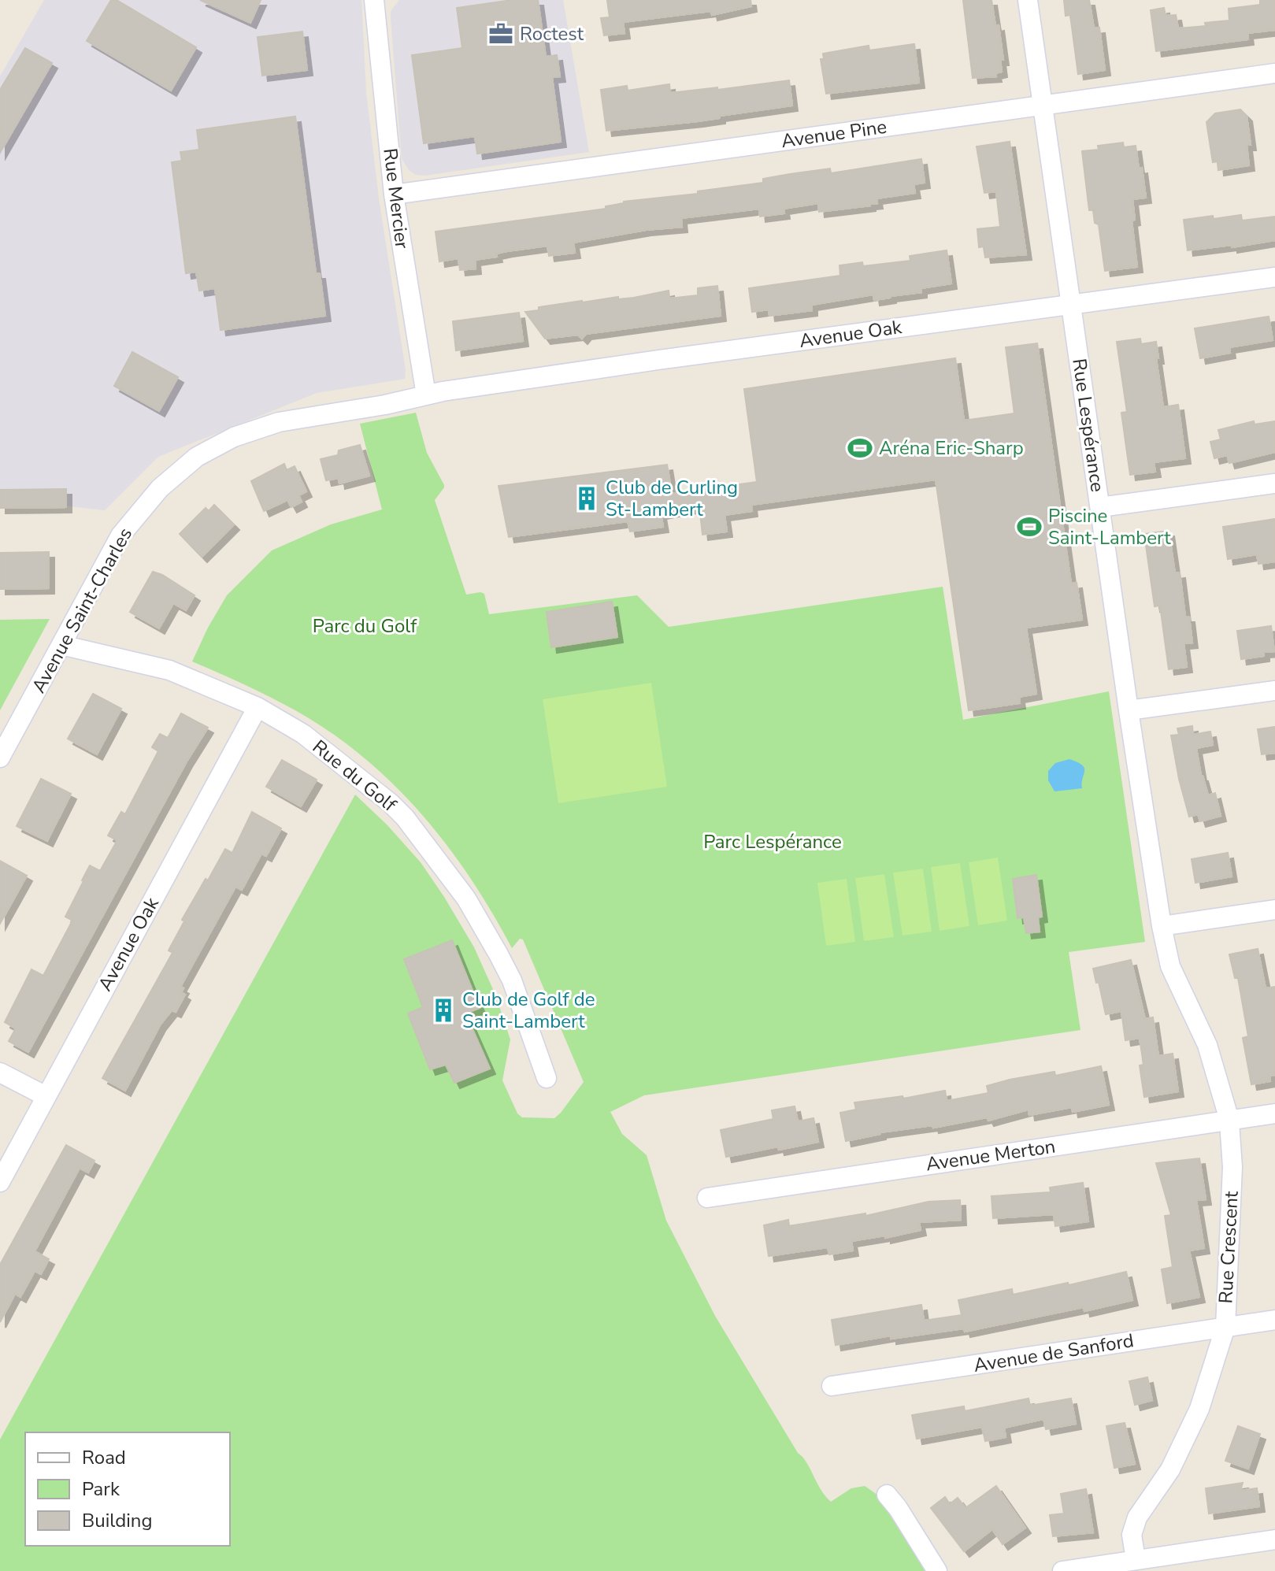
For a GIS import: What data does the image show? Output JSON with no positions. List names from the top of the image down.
{
  "streets": {
    "street": [
      "Avenue Pine",
      "Rue Mercier",
      "Avenue Oak",
      "Rue Lespérance",
      "Avenue Saint-Charles",
      "Rue du Golf",
      "Avenue Merton",
      "Rue Crescent",
      "Avenue de Sanford"
    ]
  },
  "crossings": [
    ["Avenue Pine", "Rue Mercier"],
    ["Avenue Pine", "Rue Lespérance"],
    ["Rue Mercier", "Avenue Oak"],
    ["Rue Mercier", "Avenue Saint-Charles"],
    ["Avenue Oak", "Rue Lespérance"],
    ["Avenue Oak", "Avenue Saint-Charles"],
    ["Avenue Oak", "Rue du Golf"],
    ["Rue Lespérance", "Rue Crescent"],
    ["Avenue Saint-Charles", "Rue du Golf"],
    ["Avenue Merton", "Rue Crescent"],
    ["Rue Crescent", "Avenue de Sanford"]
  ],
  "parks": ["Parc du Golf", "Parc Lespérance"],
  "places": {
    "office": ["Roctest"],
    "sports": ["Aréna Eric-Sharp", "Piscine Saint-Lambert"],
    "building": ["Club de Curling St-Lambert", "Club de Golf de Saint-Lambert"]
  },
  "legend": ["Road", "Park", "Building"]
}
